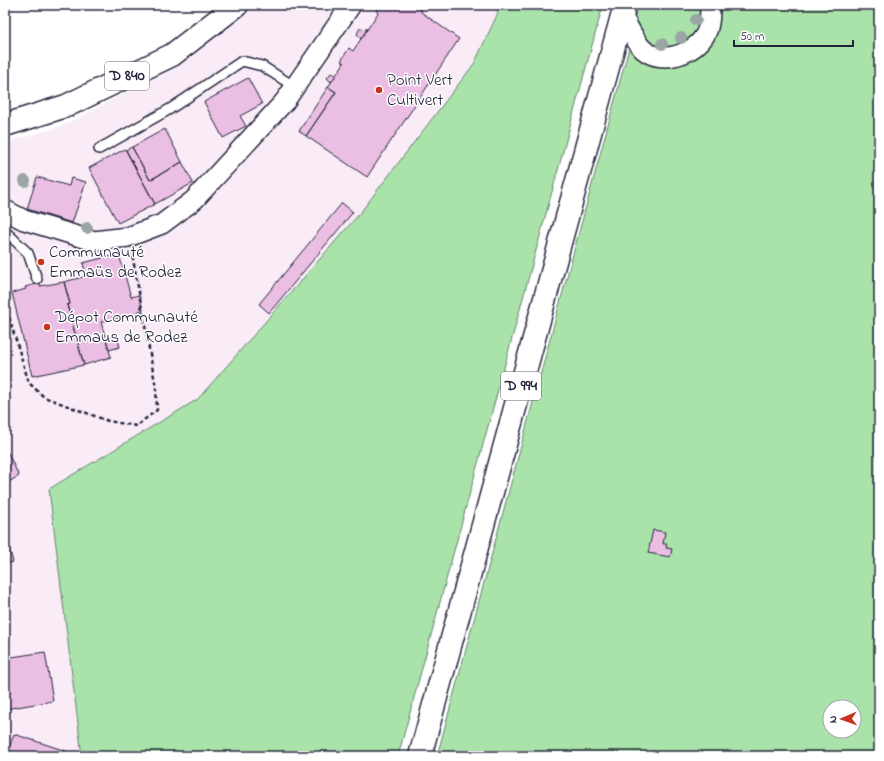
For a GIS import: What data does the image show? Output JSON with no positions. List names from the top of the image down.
{
  "streets": {
    "main road": ["D 840", "D 994"]
  },
  "places": ["Point Vert Cultivert", "Communauté Emmaüs de Rodez", "Dépot Communauté Emmaus de Rodez"],
  "scale_bar": "50 m",
  "north": "left"
}
